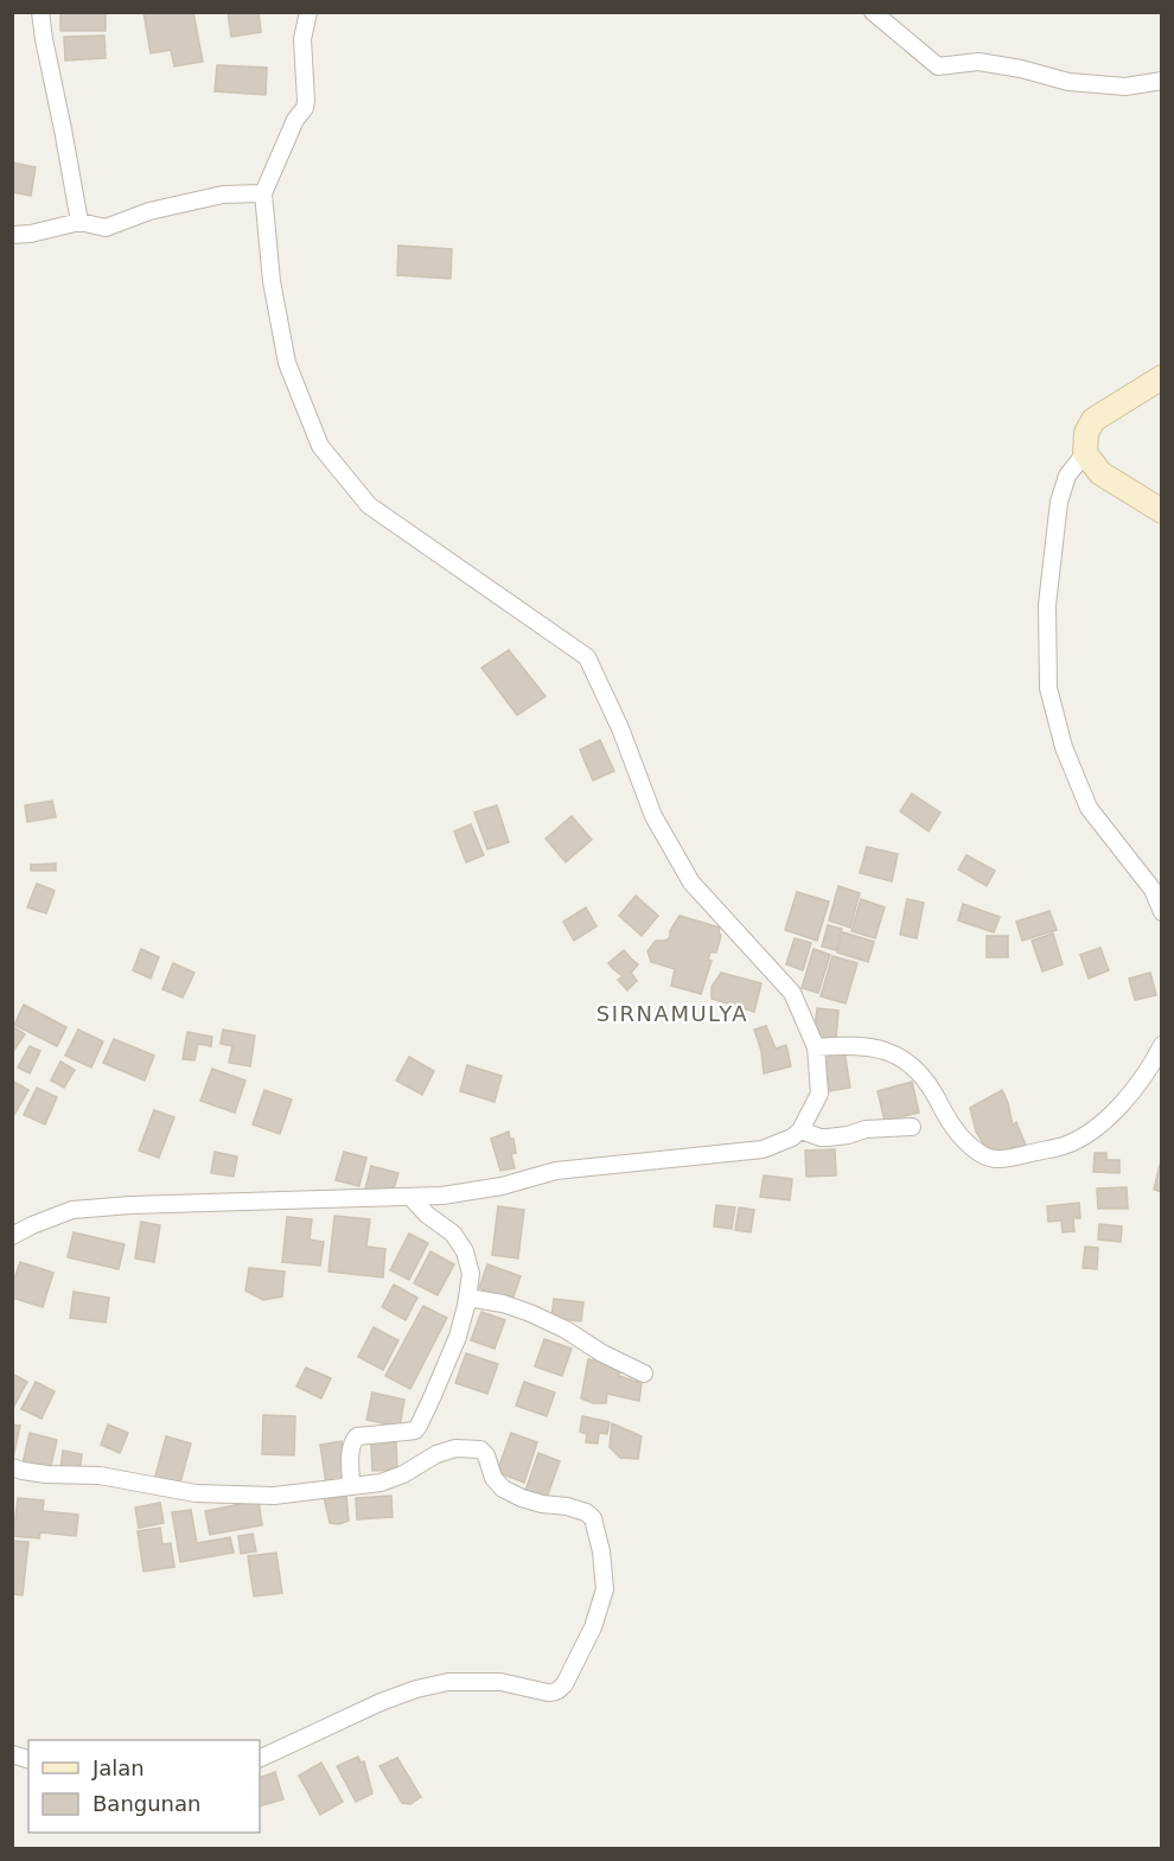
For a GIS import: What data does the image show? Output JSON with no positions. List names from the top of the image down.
{
  "districts": ["SIRNAMULYA"],
  "legend": ["Jalan", "Bangunan"]
}
